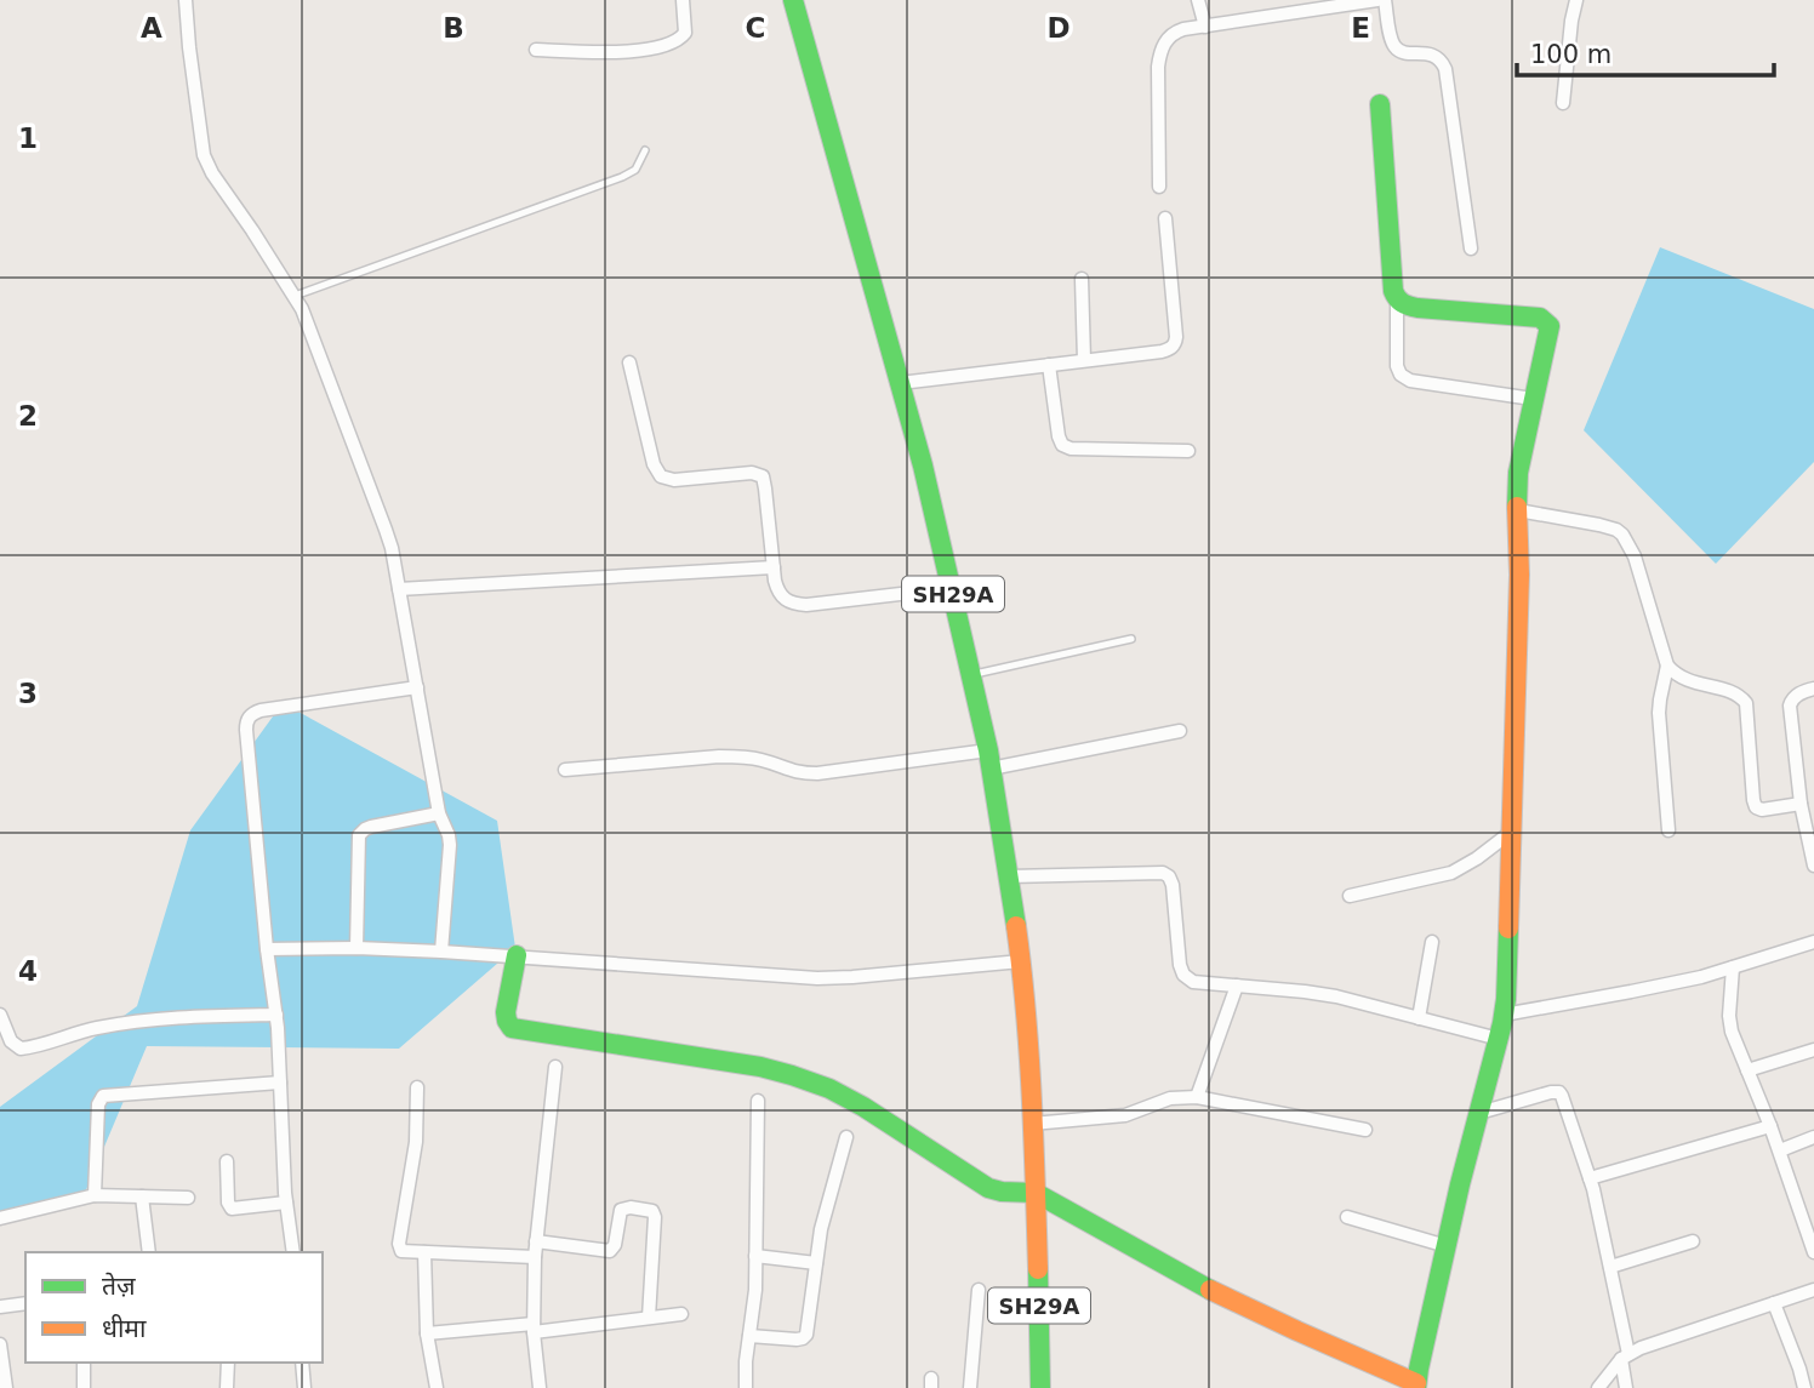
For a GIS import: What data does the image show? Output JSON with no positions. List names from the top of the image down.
{
  "streets": {
    "street": ["SH29A"]
  },
  "legend": ["तेज़", "धीमा"],
  "scale_bar": "100 m",
  "grid": {
    "columns": [
      "A",
      "B",
      "C",
      "D",
      "E"
    ],
    "rows": [
      "1",
      "2",
      "3",
      "4"
    ]
  }
}
